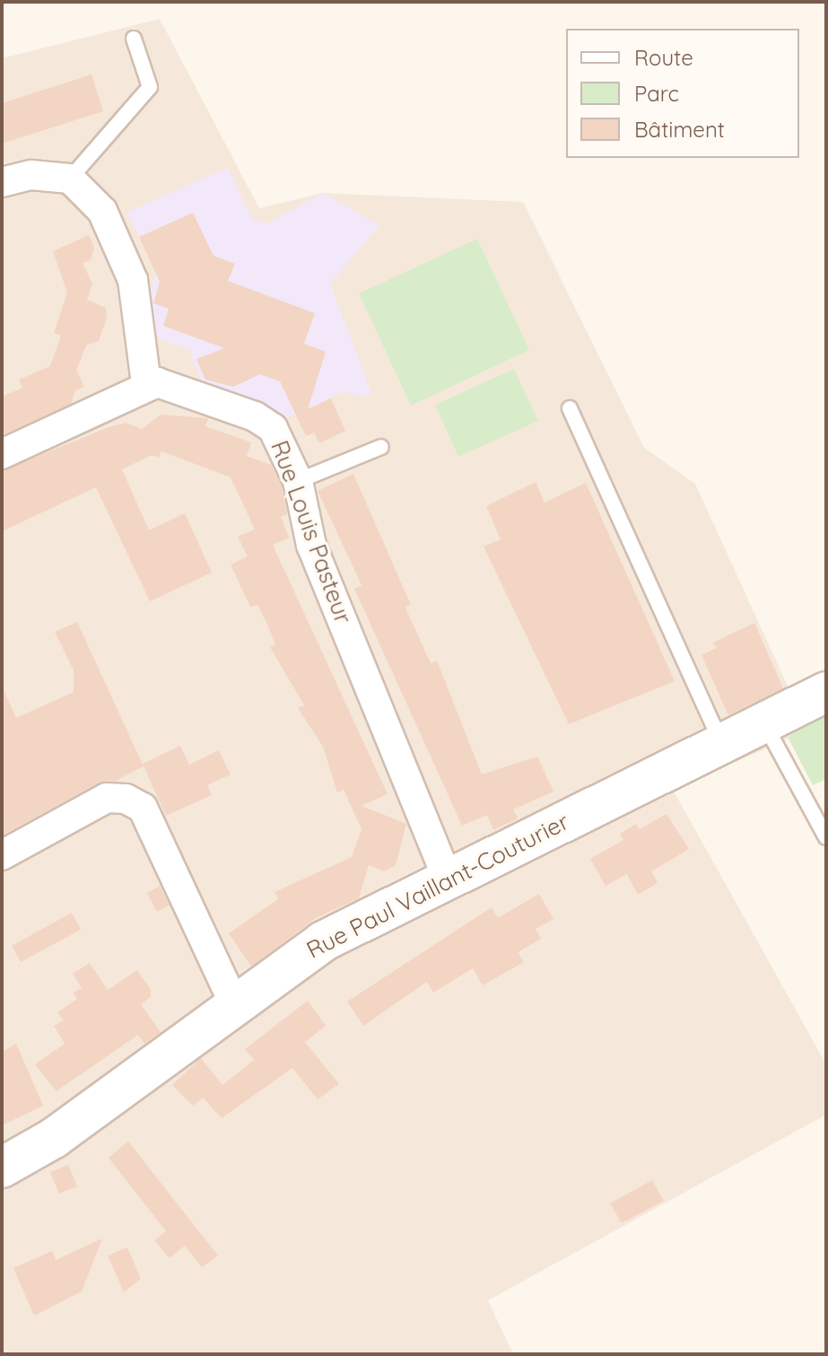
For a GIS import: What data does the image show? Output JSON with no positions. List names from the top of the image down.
{
  "streets": {
    "street": ["Rue Louis Pasteur", "Rue Paul Vaillant-Couturier"]
  },
  "crossings": [
    ["Rue Louis Pasteur", "Rue Paul Vaillant-Couturier"]
  ],
  "legend": ["Route", "Parc", "Bâtiment"]
}
